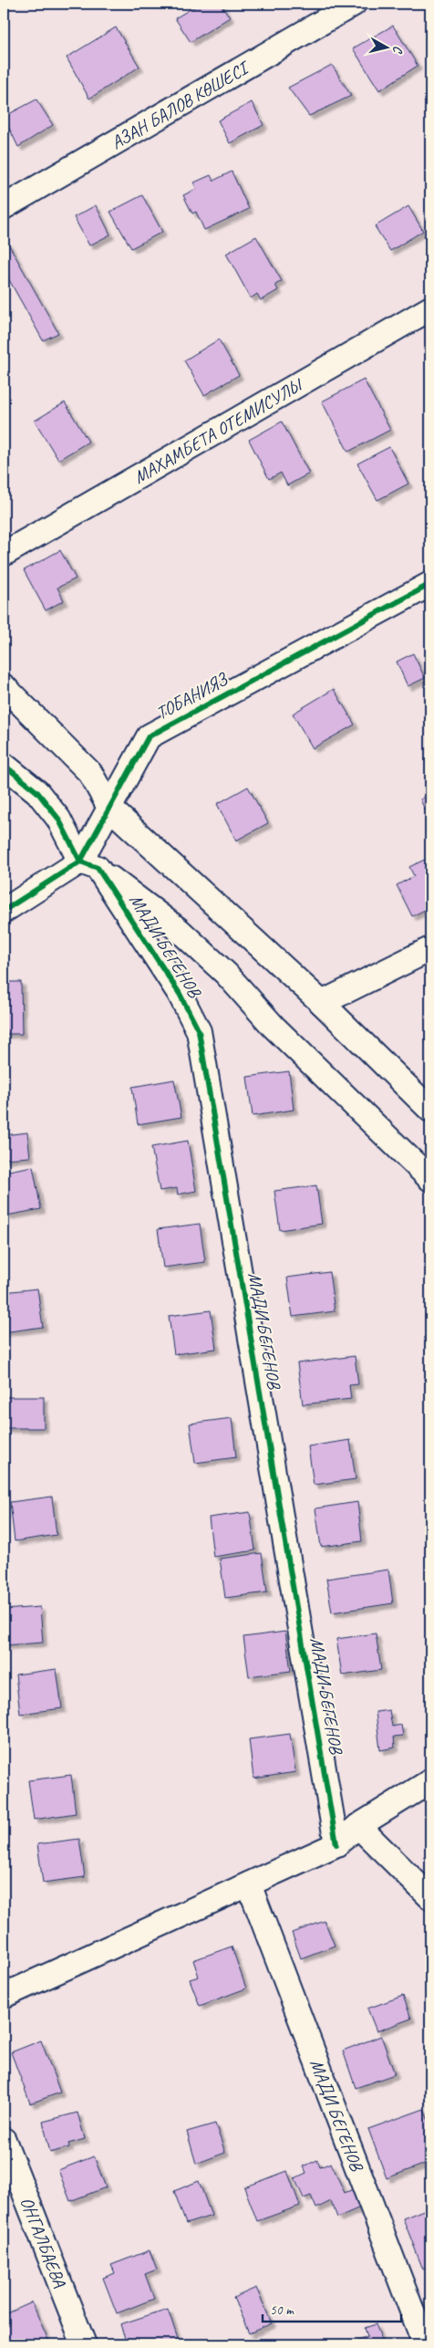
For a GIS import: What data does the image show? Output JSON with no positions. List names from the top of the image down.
{
  "streets": {
    "street": [
      "АЗАН БАЛОВ КӨШЕСІ",
      "МАХАМБЕТА ОТЕМИСУЛЫ",
      "ТОБАНИЯЗ",
      "МАДИ БЕГЕНОВ",
      "ОНГАЛБАЕВА"
    ]
  },
  "crossings": [
    ["ТОБАНИЯЗ", "МАДИ БЕГЕНОВ"]
  ],
  "scale_bar": "50 m",
  "north": "right"
}
